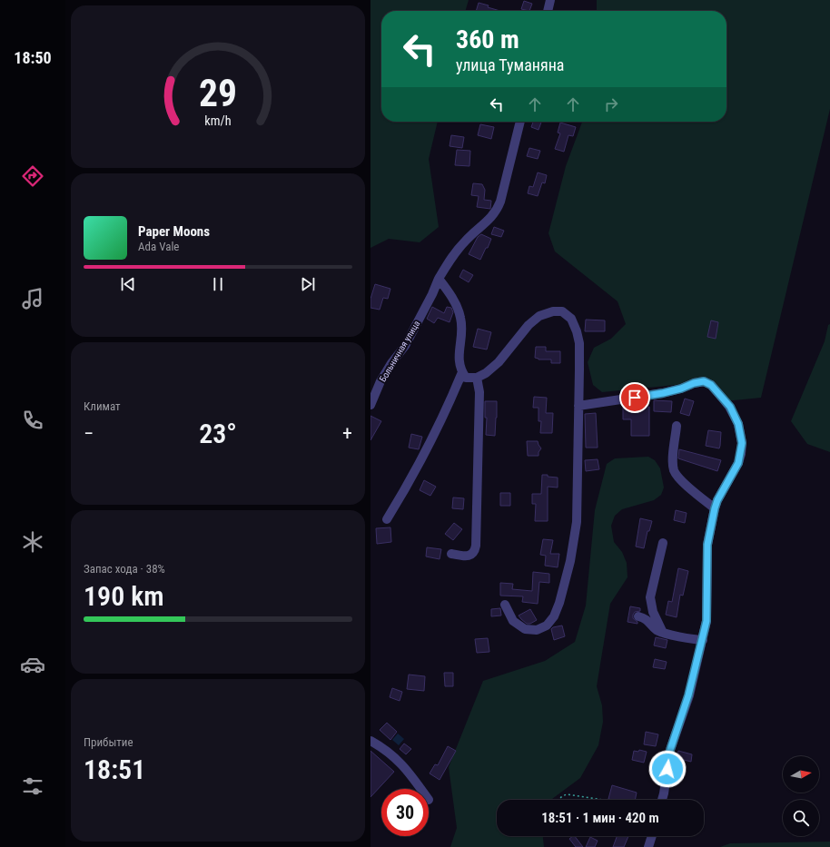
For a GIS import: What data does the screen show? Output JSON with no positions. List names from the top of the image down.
{
  "streets": {
    "street": ["Больничная улица"]
  },
  "north": "right",
  "page": {
    "tabs": "18:50",
    "turn": ["360 m", "улица Туманяна"],
    "song": ["Paper Moons", "Ada Vale"],
    "tile": [
      "Климат",
      ["Запас хода · 38%", "190 km"],
      ["Прибытие", "18:51"]
    ],
    "heat": ["−", "23°", "+"],
    "limit": "30",
    "trip": "18:51 · 1 мин · 420 m",
    "gauge": ["29", "km/h"]
  }
}
